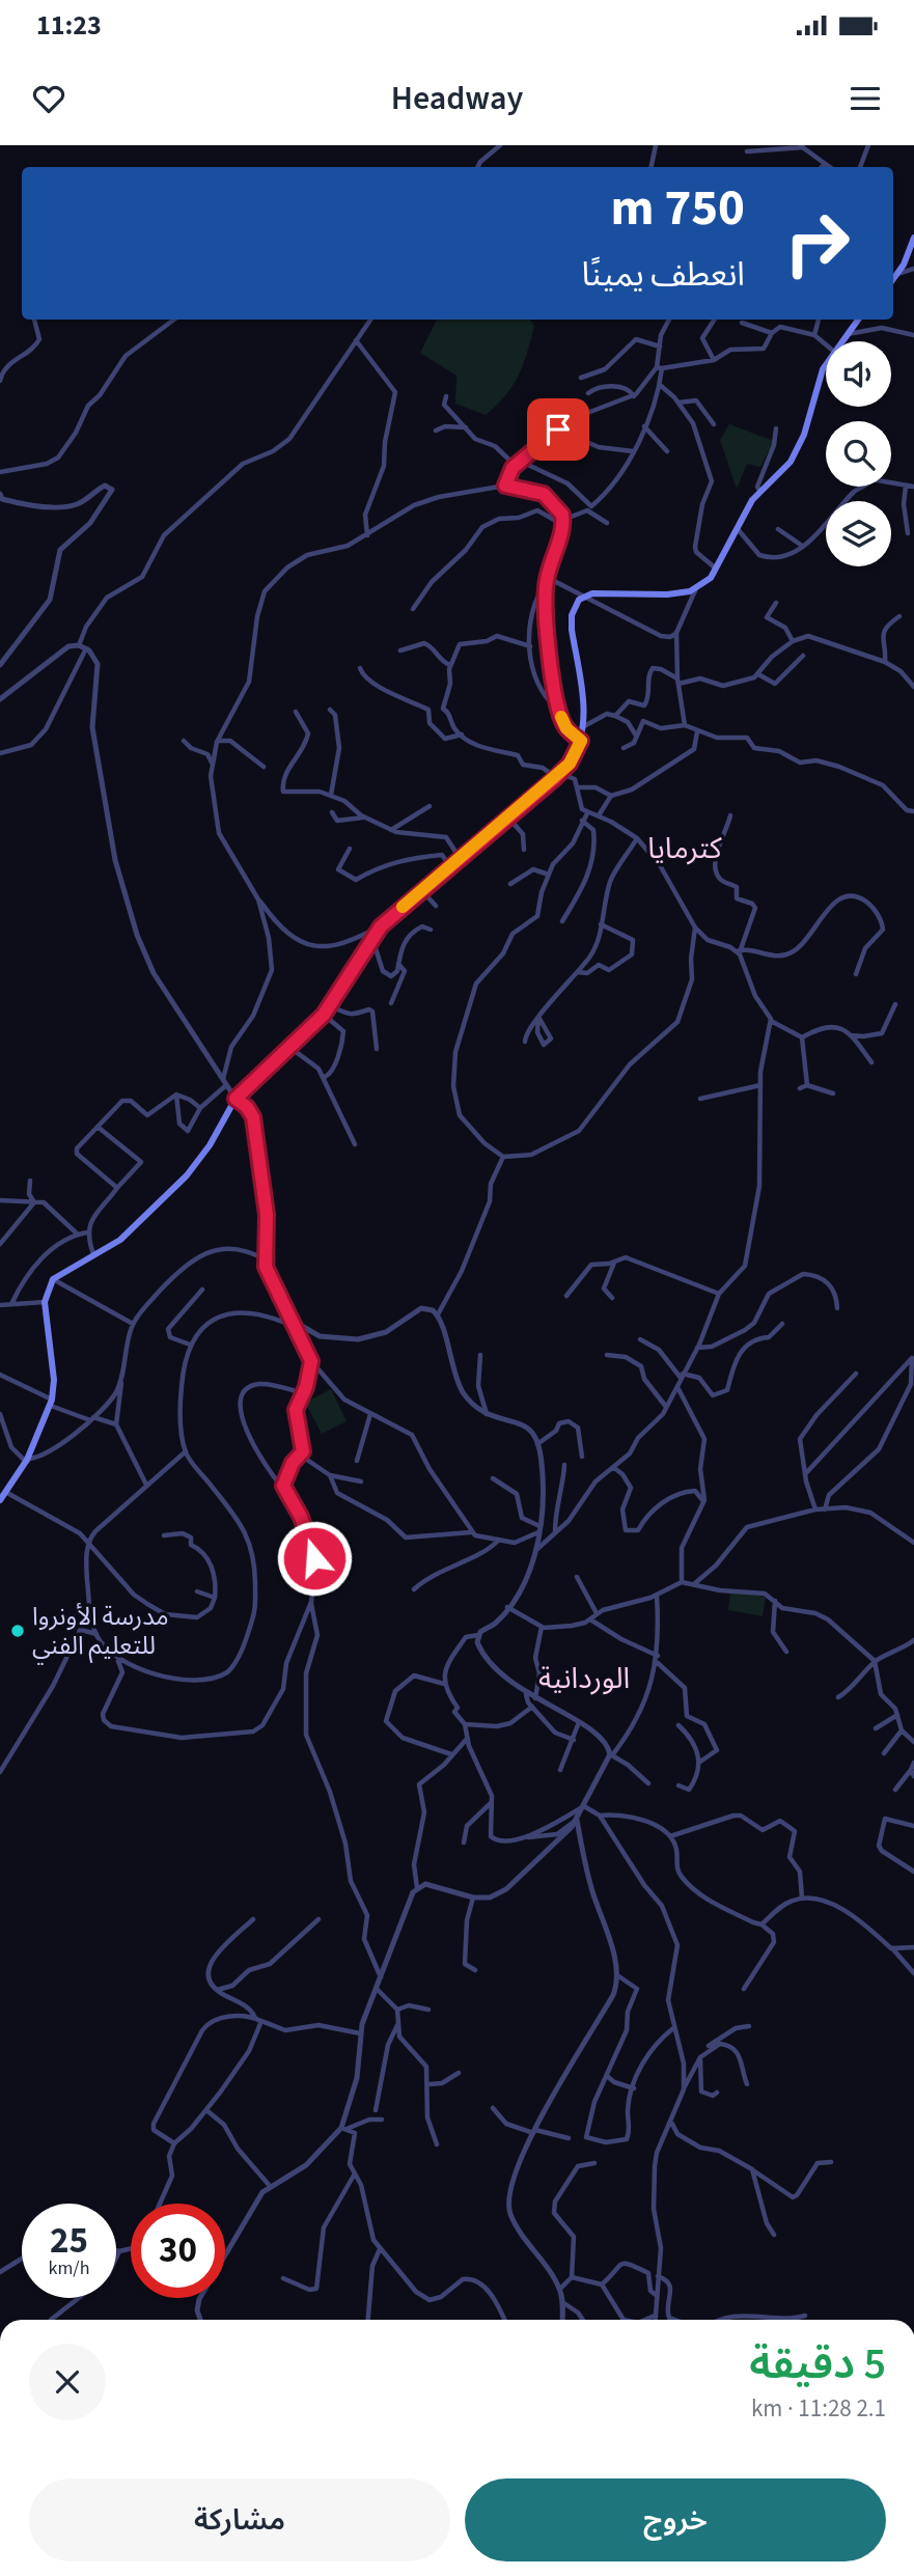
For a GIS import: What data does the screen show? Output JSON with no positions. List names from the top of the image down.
{
  "districts": ["كترمايا", "الوردانية"],
  "places": ["مدرسة الأونروا للتعليم الفني"],
  "page": {
    "status": "11:23",
    "header": "Headway",
    "turn": ["750 m", "انعطف يمينًا"],
    "speed": "25 km/h",
    "limit": "30",
    "heading": ["5 دقيقة", "2.1 km · 11:28"],
    "buttons": ["خروج", "مشاركة"]
  }
}
